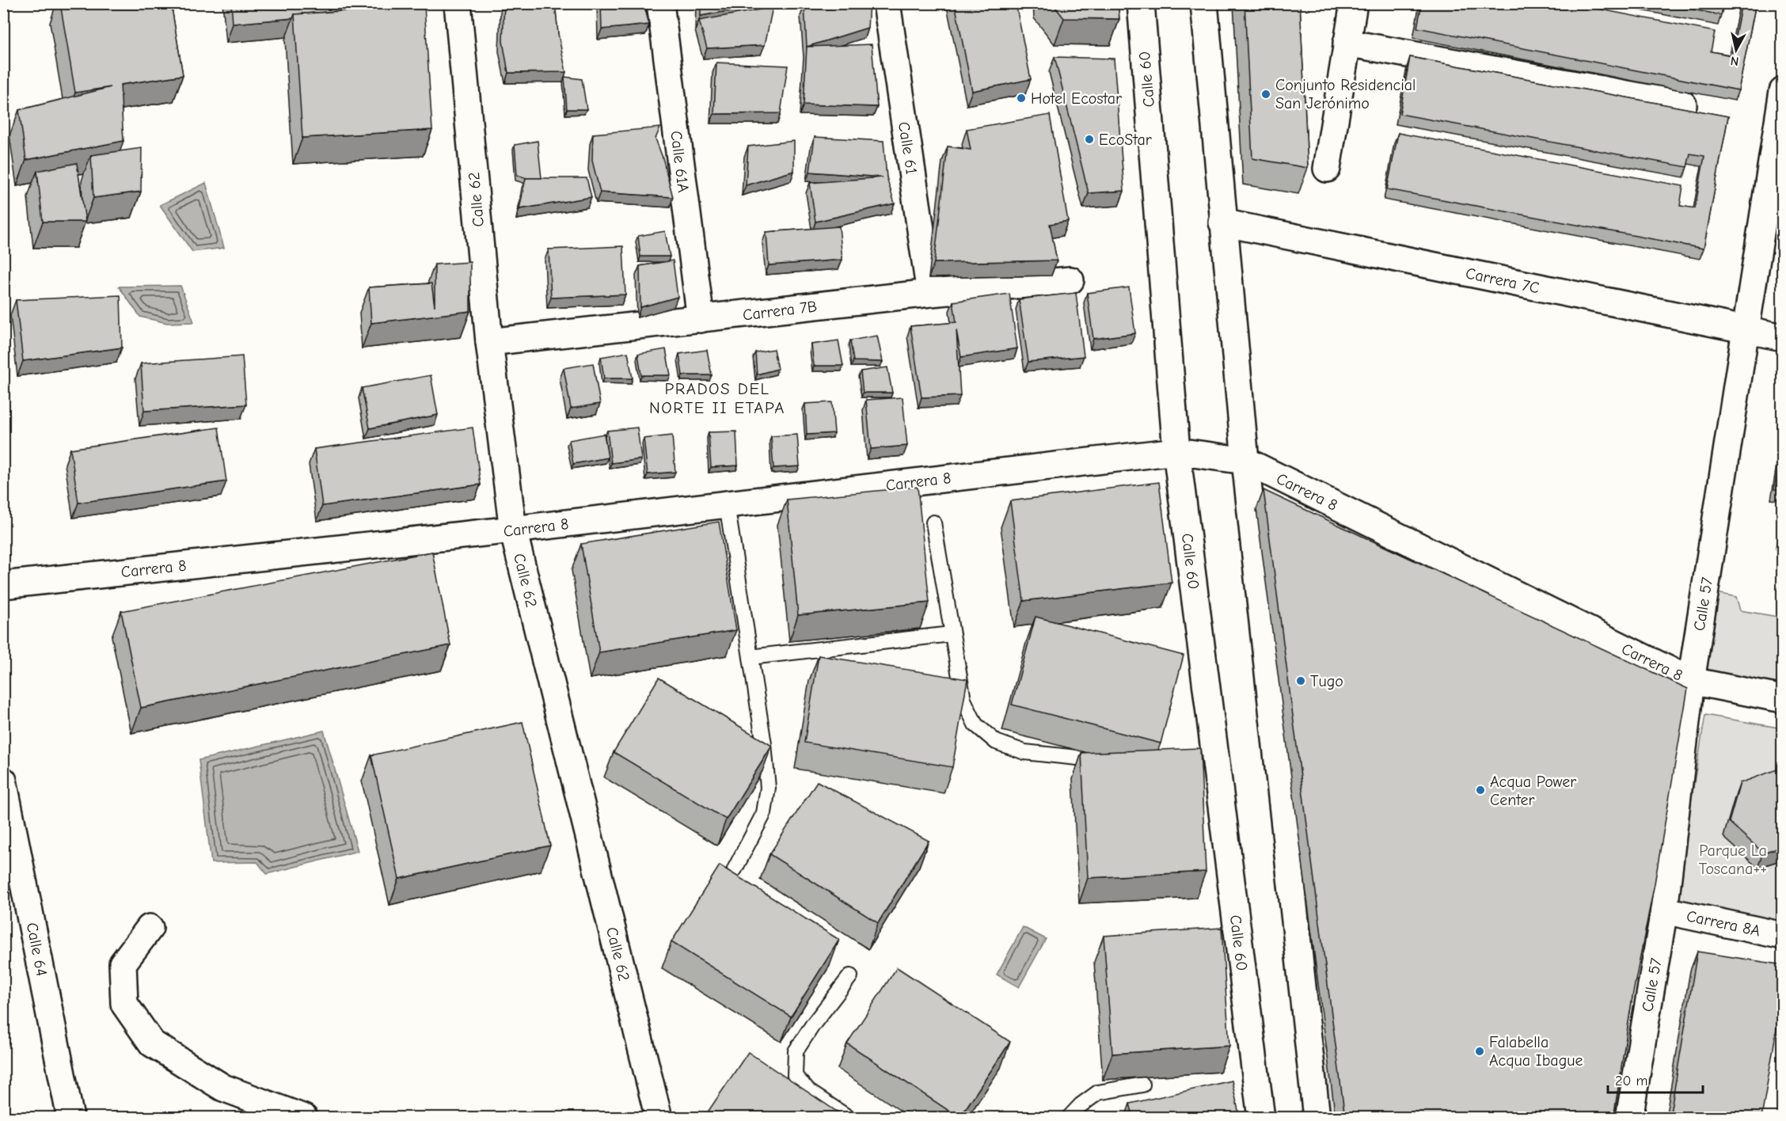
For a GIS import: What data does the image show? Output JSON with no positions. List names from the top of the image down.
{
  "streets": {
    "street": [
      "Calle 60",
      "Calle 61",
      "Calle 61A",
      "Calle 62",
      "Carrera 7C",
      "Carrera 7B",
      "Carrera 8",
      "Calle 57",
      "Carrera 8A",
      "Calle 64"
    ]
  },
  "crossings": [
    ["Calle 60", "Carrera 8"],
    ["Calle 61", "Carrera 7B"],
    ["Calle 61A", "Carrera 7B"],
    ["Calle 62", "Carrera 7B"],
    ["Calle 62", "Carrera 8"],
    ["Carrera 7C", "Calle 57"],
    ["Carrera 8", "Calle 57"],
    ["Calle 57", "Carrera 8A"]
  ],
  "districts": ["PRADOS DEL NORTE II ETAPA"],
  "parks": ["Parque La Toscana++"],
  "places": [
    "Conjunto Residencial San Jerónimo",
    "Hotel Ecostar",
    "EcoStar",
    "Tugo",
    "Acqua Power Center",
    "Falabella Acqua Ibague"
  ],
  "scale_bar": "20 m",
  "north": "bottom"
}
